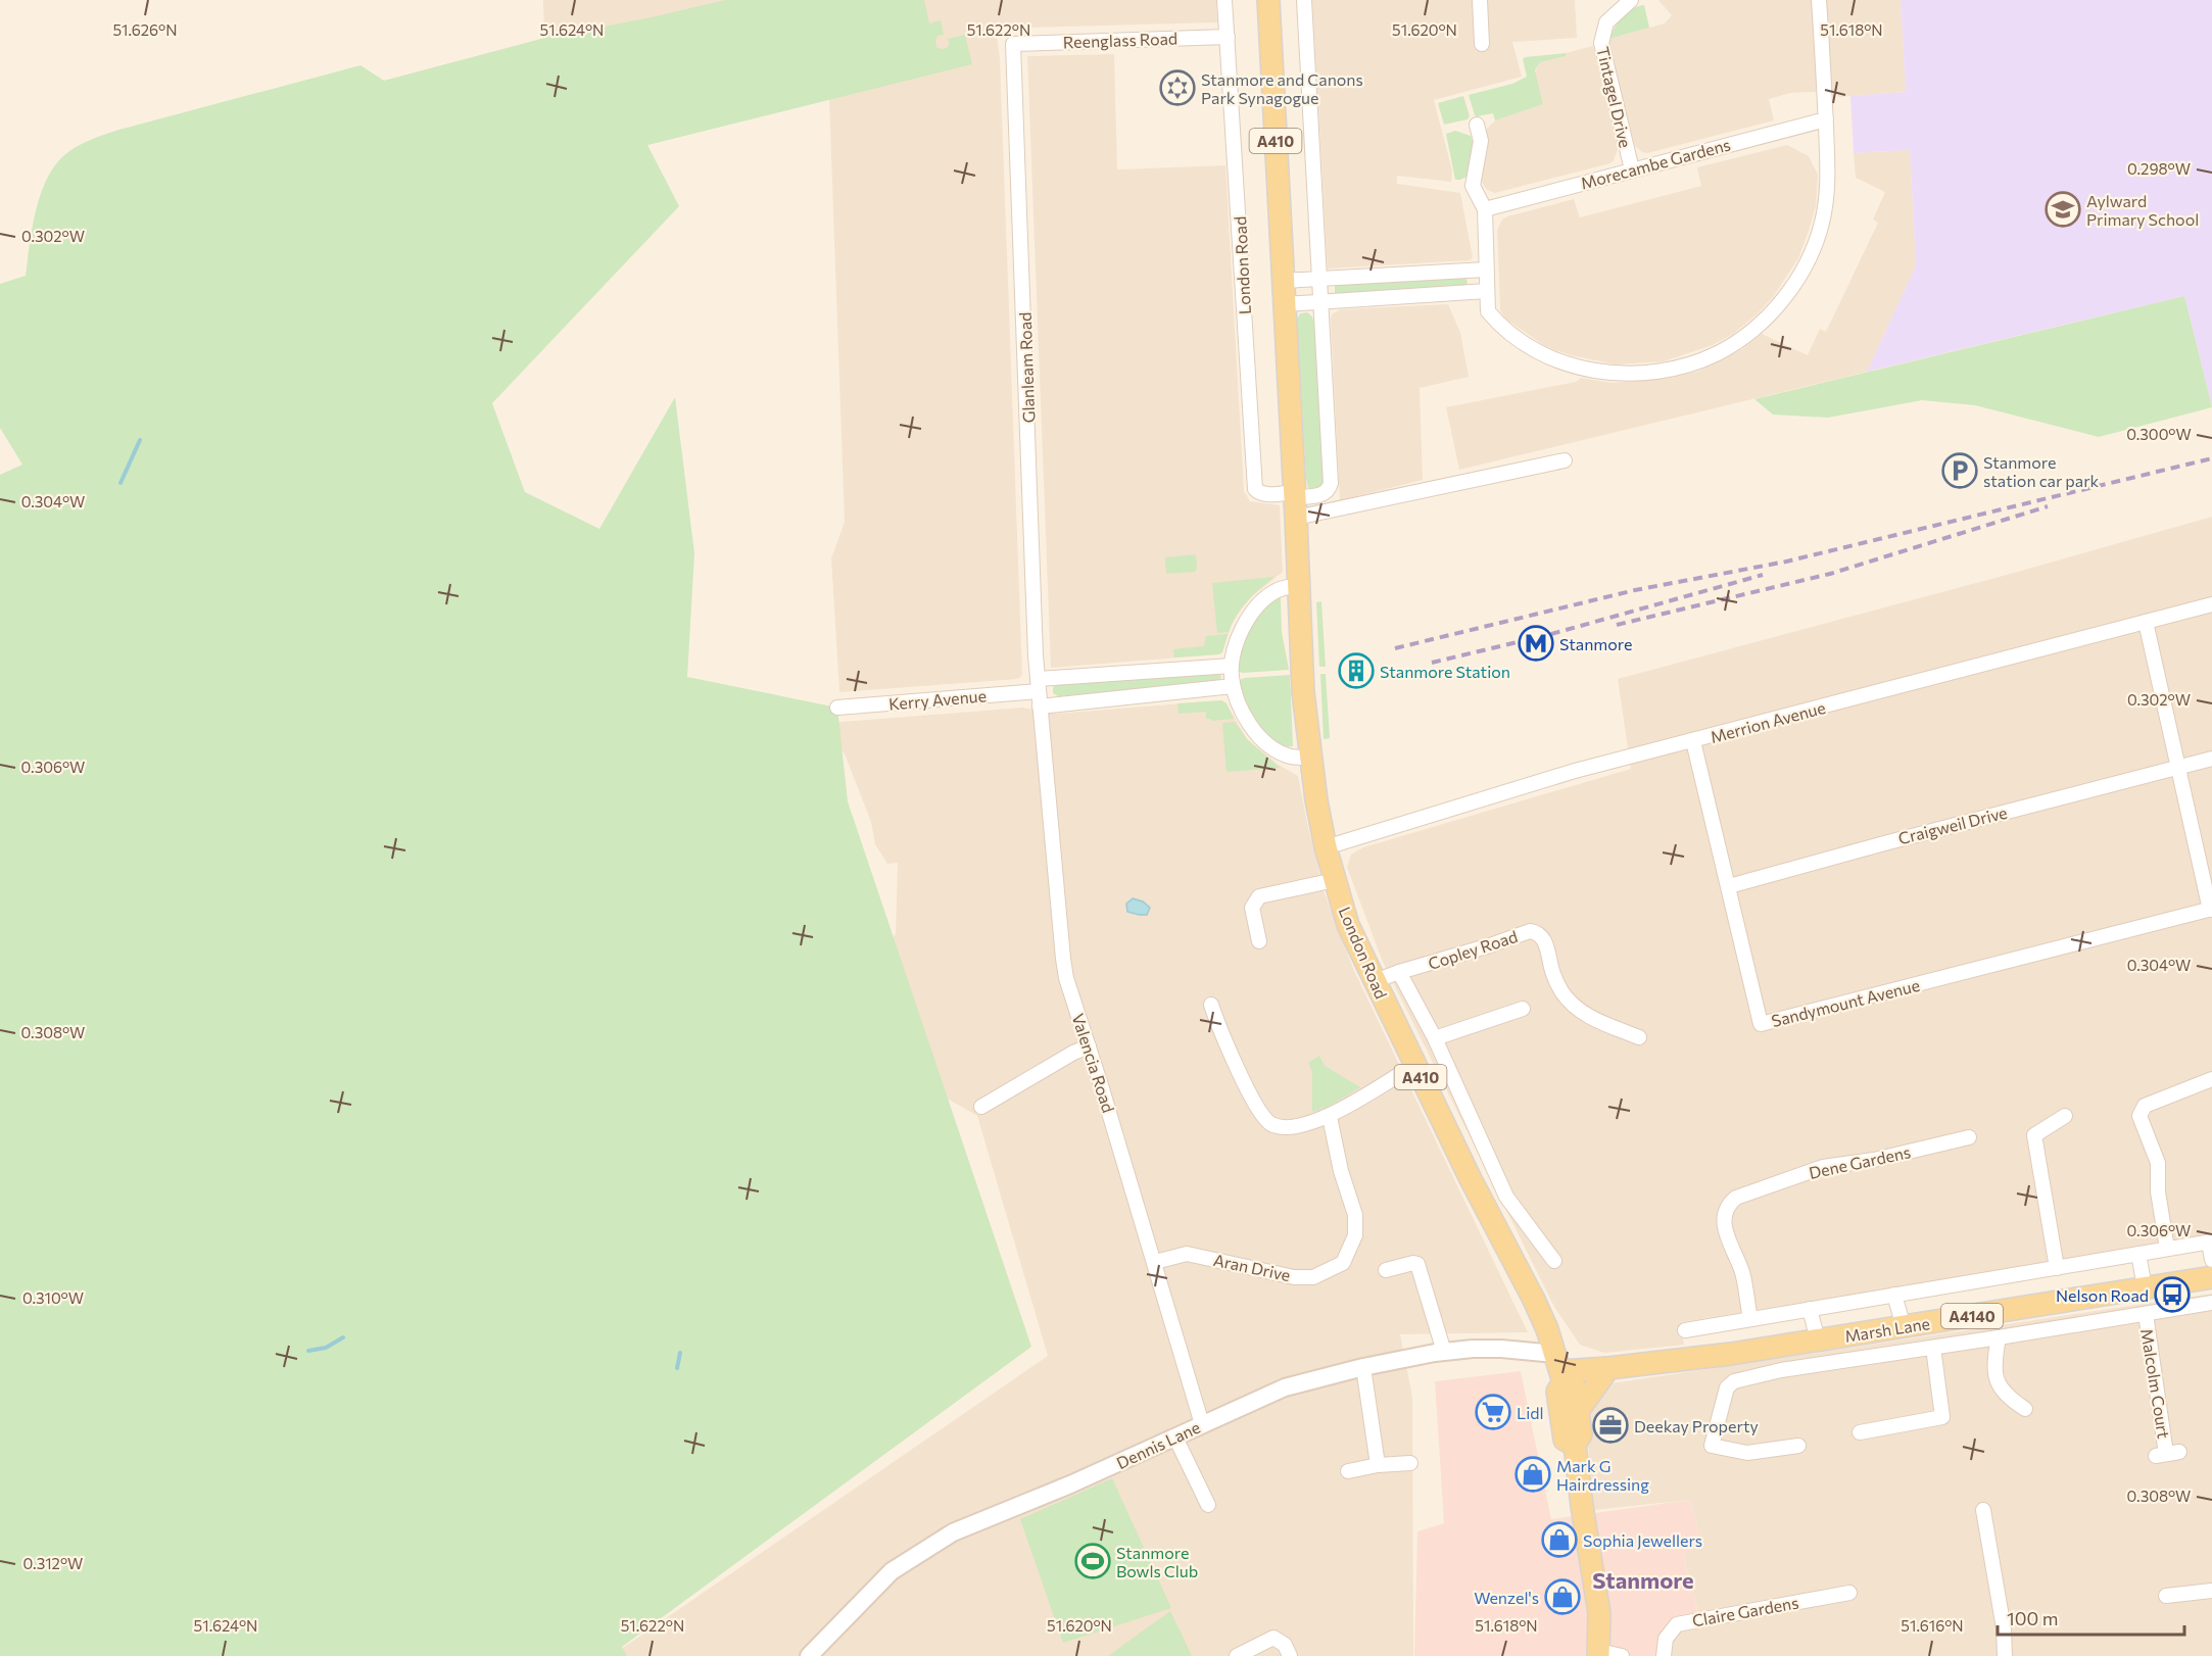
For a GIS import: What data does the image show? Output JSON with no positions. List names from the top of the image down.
{
  "streets": {
    "main road": [
      "A410",
      "London Road",
      "A4140",
      "Marsh Lane"
    ],
    "street": [
      "Reenglass Road",
      "Tintagel Drive",
      "Morecambe Gardens",
      "Glanleam Road",
      "Kerry Avenue",
      "Merrion Avenue",
      "Craigweil Drive",
      "Copley Road",
      "Sandymount Avenue",
      "Valencia Road",
      "Dene Gardens",
      "Aran Drive",
      "Malcolm Court",
      "Dennis Lane",
      "Claire Gardens"
    ]
  },
  "crossings": [
    ["Reenglass Road", "London Road"],
    ["Reenglass Road", "Glanleam Road"],
    ["Tintagel Drive", "Morecambe Gardens"],
    ["A410", "London Road"],
    ["A410", "Marsh Lane"],
    ["A410", "Dennis Lane"],
    ["London Road", "Merrion Avenue"],
    ["London Road", "Marsh Lane"],
    ["London Road", "Dennis Lane"],
    ["Glanleam Road", "Kerry Avenue"],
    ["Glanleam Road", "Valencia Road"],
    ["Kerry Avenue", "Valencia Road"],
    ["Merrion Avenue", "Sandymount Avenue"],
    ["Craigweil Drive", "Sandymount Avenue"],
    ["Valencia Road", "Aran Drive"],
    ["Valencia Road", "Dennis Lane"],
    ["Dene Gardens", "Marsh Lane"],
    ["Marsh Lane", "Dennis Lane"]
  ],
  "districts": ["Stanmore"],
  "places": {
    "synagogue": ["Stanmore and Canons Park Synagogue"],
    "school or university": ["Aylward Primary School"],
    "parking": ["Stanmore station car park"],
    "metro station": ["Stanmore"],
    "building": ["Stanmore Station"],
    "bus stop": ["Nelson Road"],
    "supermarket": ["Lidl"],
    "office": ["Deekay Property"],
    "shop": ["Mark G Hairdressing", "Sophia Jewellers", "Wenzel's"],
    "sports": ["Stanmore Bowls Club"]
  },
  "scale_bar": "100 m",
  "coordinates": [
    "51.626°N",
    "51.624°N",
    "51.622°N",
    "51.620°N",
    "51.618°N",
    "0.298°W",
    "0.302°W",
    "0.300°W",
    "0.304°W",
    "0.306°W",
    "0.308°W",
    "0.310°W",
    "0.312°W",
    "51.616°N"
  ]
}
